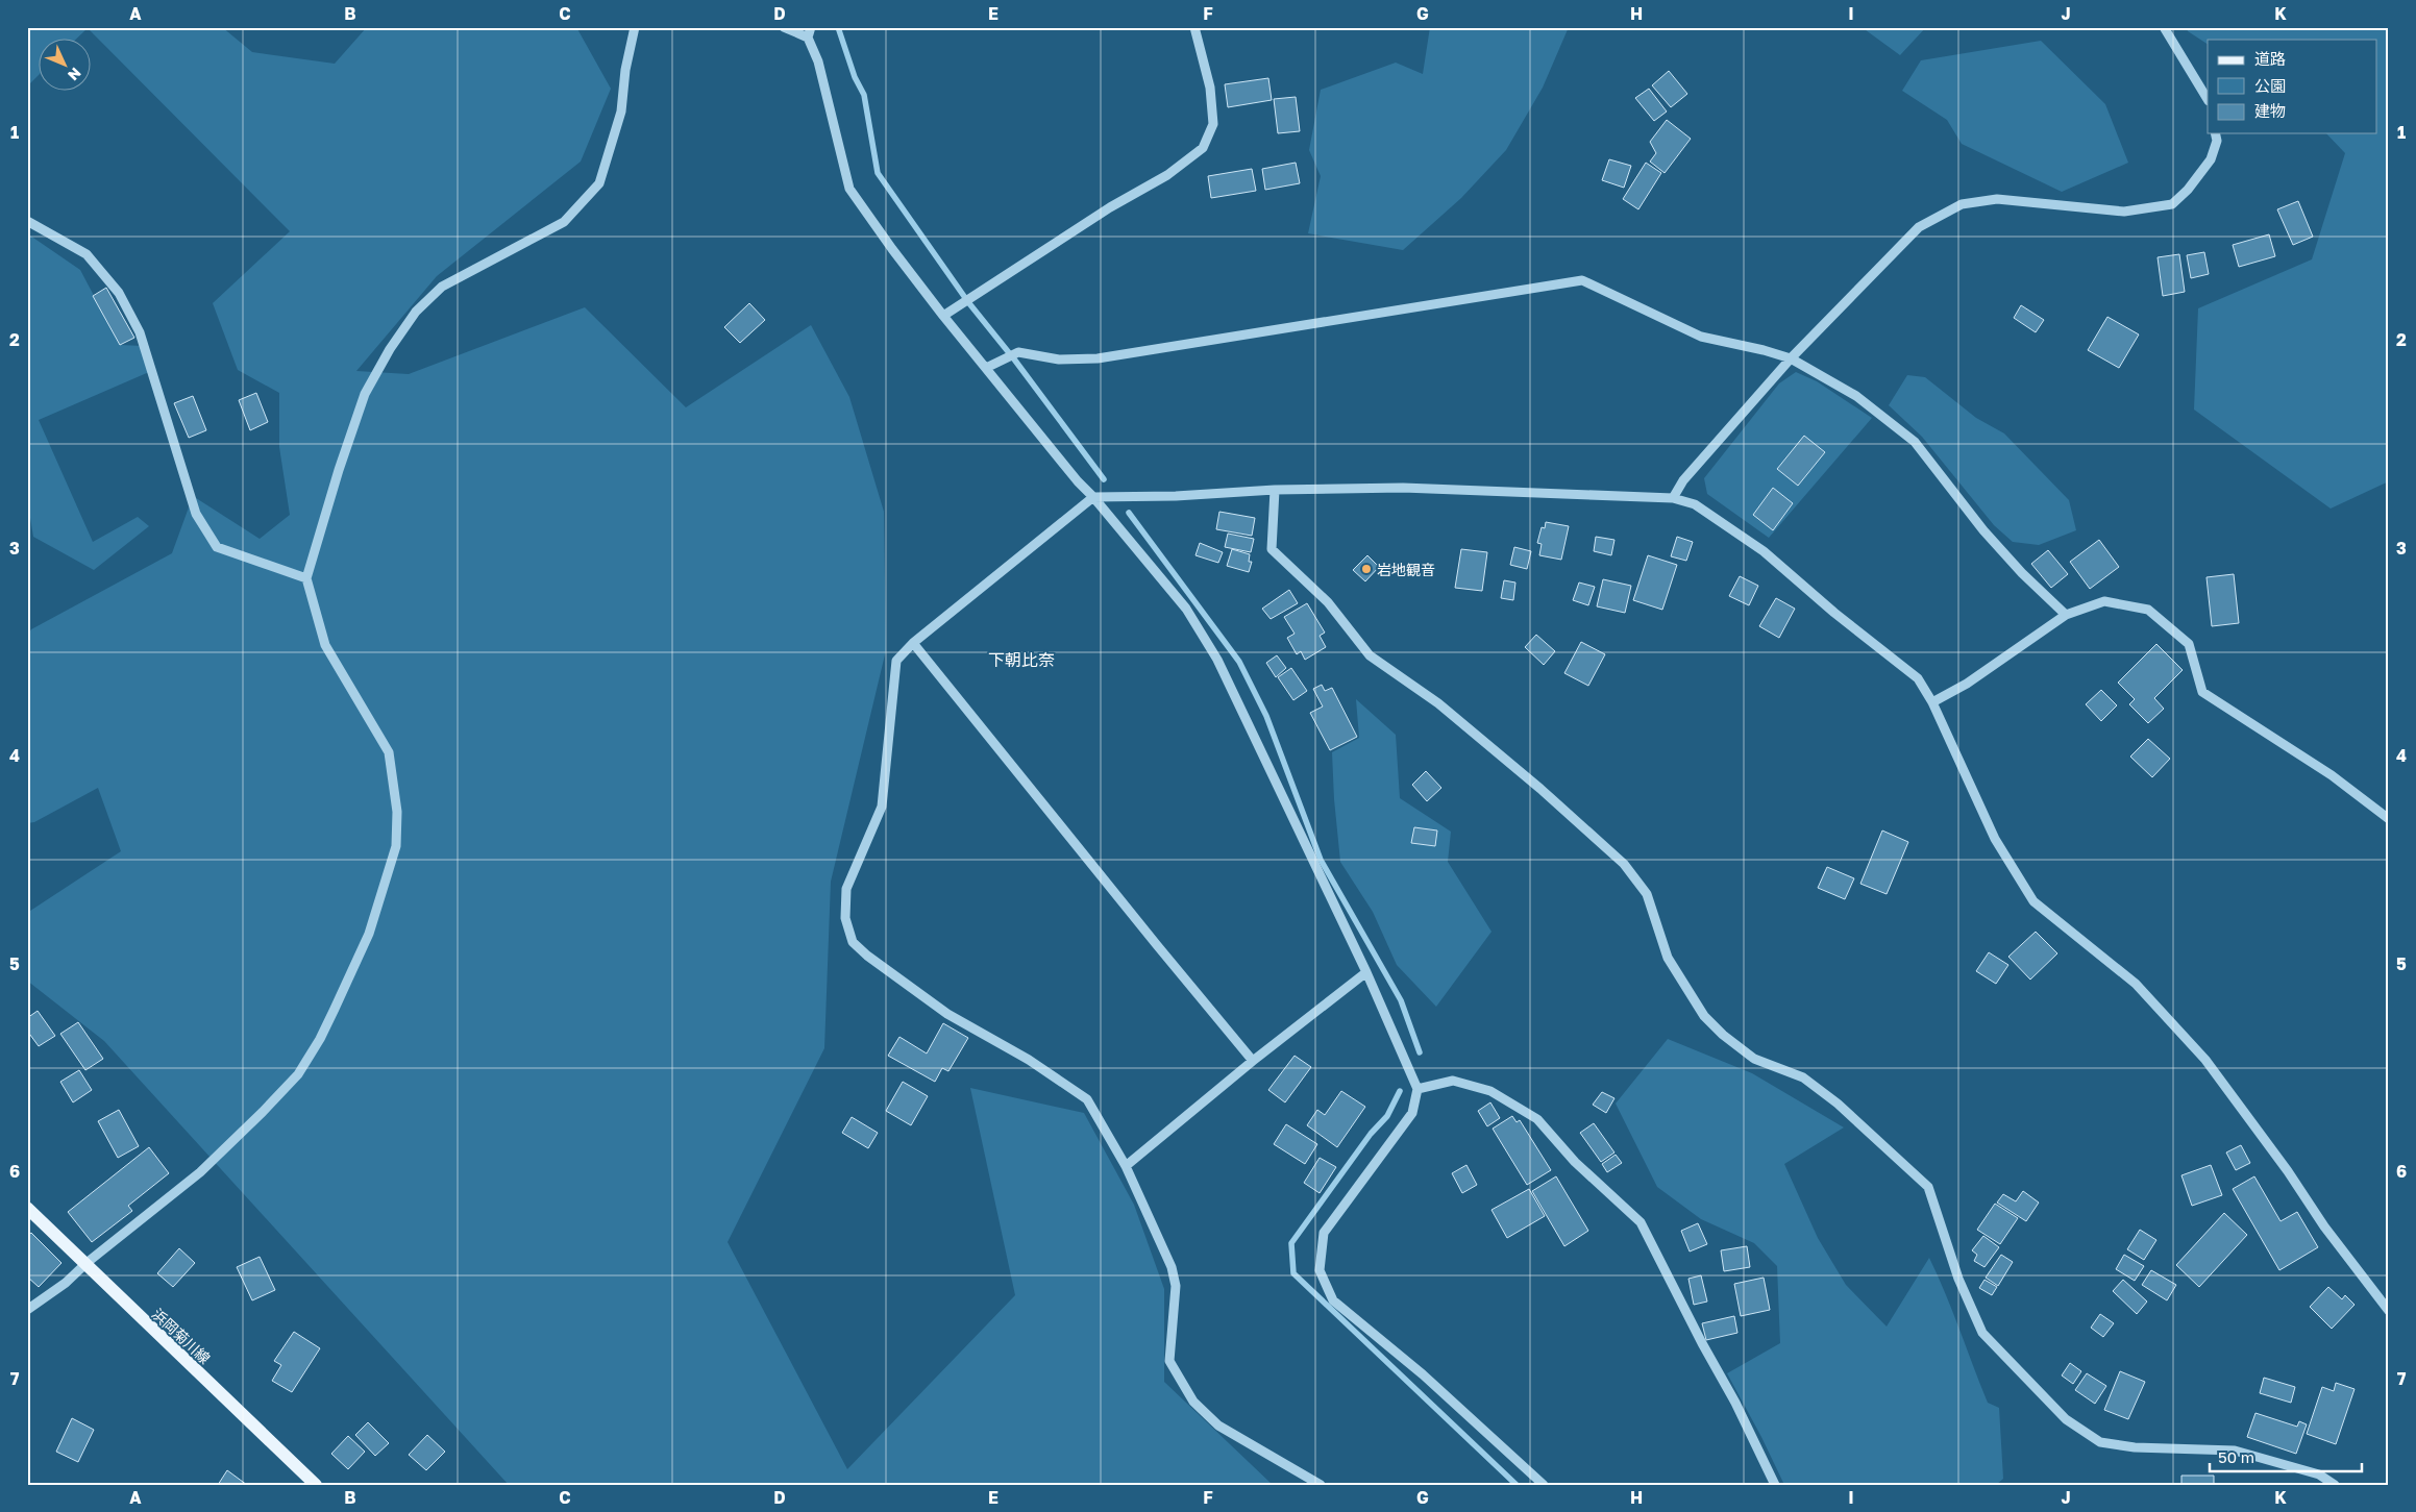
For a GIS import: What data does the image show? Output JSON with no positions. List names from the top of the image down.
{
  "streets": {
    "main road": ["浜岡菊川線"]
  },
  "districts": ["下朝比奈"],
  "places": ["岩地観音"],
  "legend": ["道路", "公園", "建物"],
  "scale_bar": "50 m",
  "north": "bottom right",
  "grid": {
    "columns": [
      "A",
      "B",
      "C",
      "D",
      "E",
      "F",
      "G",
      "H",
      "I",
      "J",
      "K"
    ],
    "rows": [
      "1",
      "2",
      "3",
      "4",
      "5",
      "6",
      "7"
    ]
  }
}
